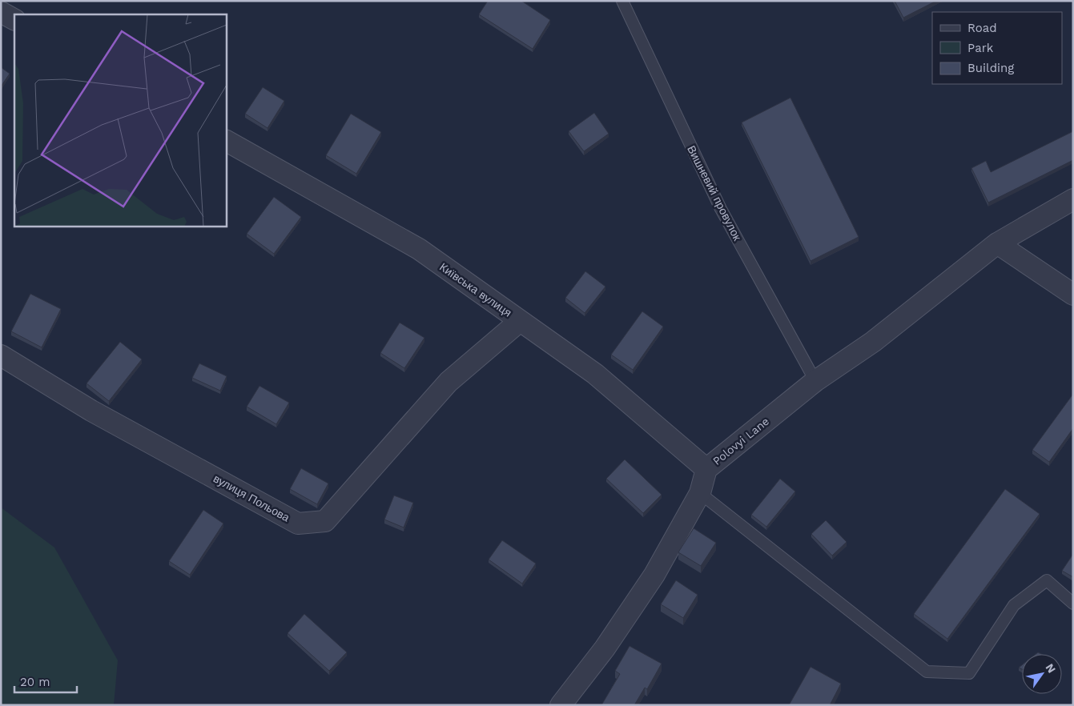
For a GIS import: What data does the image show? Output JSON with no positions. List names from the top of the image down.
{
  "streets": {
    "street": ["Київська вулиця", "Polovyi Lane", "вулиця Польова"],
    "lane": ["Вишневий провулок"]
  },
  "crossings": [
    ["Вишневий провулок", "Polovyi Lane"],
    ["Київська вулиця", "Polovyi Lane"],
    ["Київська вулиця", "вулиця Польова"]
  ],
  "legend": ["Road", "Park", "Building"],
  "scale_bar": "20 m",
  "north": "top right"
}
